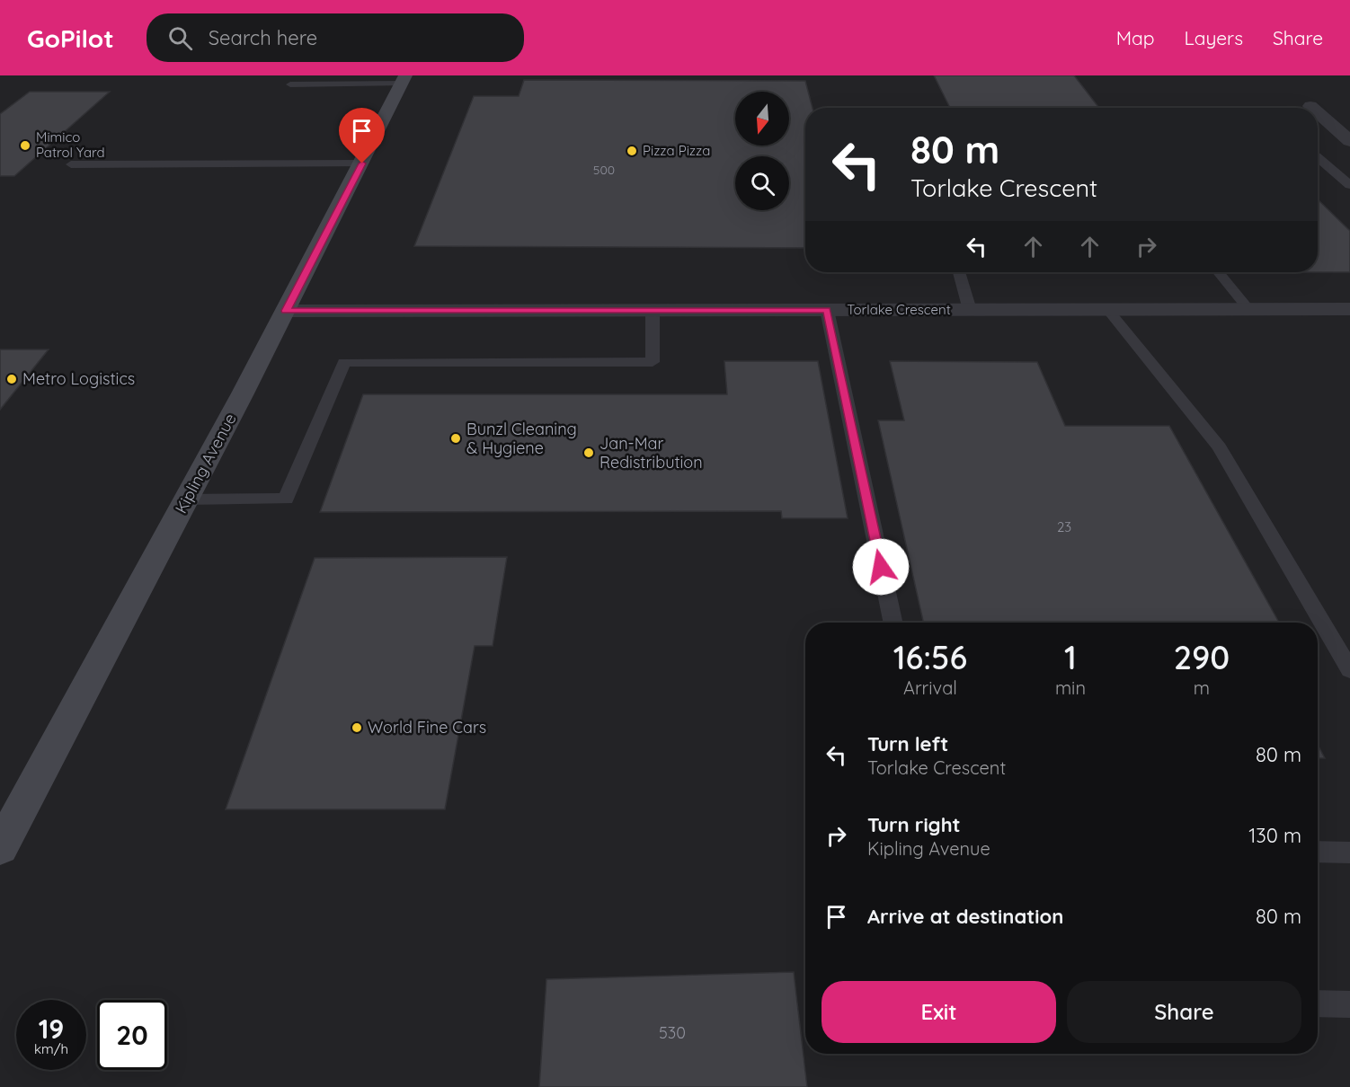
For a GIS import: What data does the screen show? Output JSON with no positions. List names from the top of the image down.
{
  "streets": {
    "main road": ["Kipling Avenue"],
    "street": ["Torlake Crescent"]
  },
  "crossings": [
    ["Torlake Crescent", "Kipling Avenue"]
  ],
  "places": [
    "Mimico Patrol Yard",
    "Pizza Pizza",
    "Metro Logistics",
    "Bunzl Cleaning & Hygiene",
    "Jan-Mar Redistribution",
    "World Fine Cars"
  ],
  "house_numbers": ["500", "23", "530"],
  "north": "bottom",
  "page": {
    "header": "GoPilot",
    "search": "Search here",
    "nav": ["Map", "Layers", "Share"],
    "turn": ["80 m", "Torlake Crescent"],
    "eta": [
      "16:56",
      "Arrival",
      "1",
      "min",
      "290",
      "m"
    ],
    "list": [
      {
        "name": "Turn left",
        "note": "Torlake Crescent",
        "value": "80 m"
      },
      {
        "name": "Turn right",
        "note": "Kipling Avenue",
        "value": "130 m"
      },
      {
        "name": "Arrive at destination",
        "value": "80 m"
      }
    ],
    "buttons": ["Exit", "Share"],
    "speed": "19 km/h",
    "limit": "20"
  }
}
